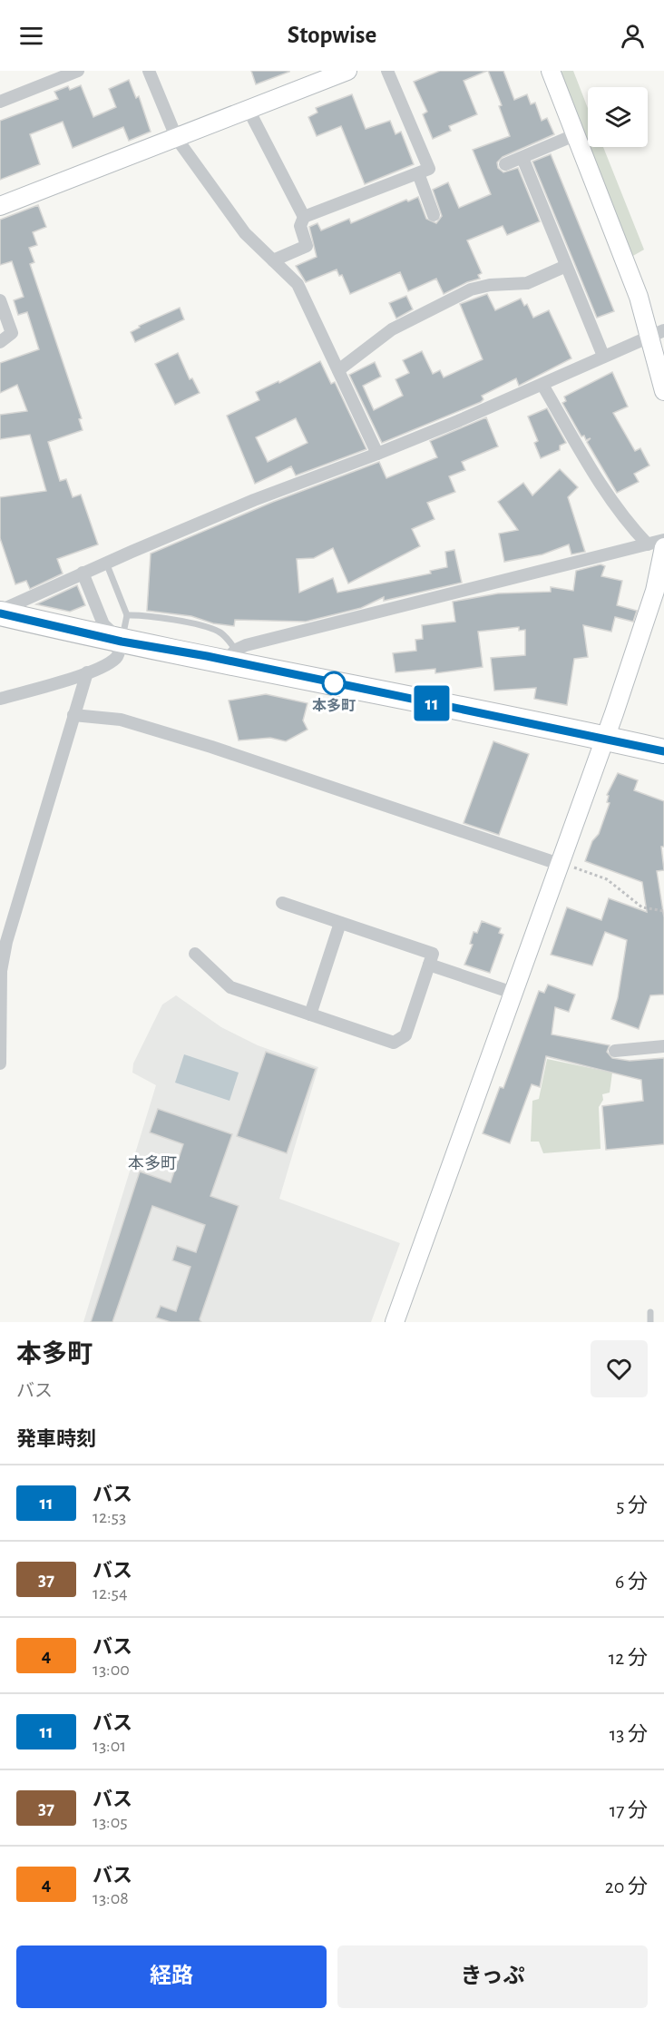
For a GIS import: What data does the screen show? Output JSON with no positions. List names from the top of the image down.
{
  "districts": ["本多町"],
  "places": ["本多町"],
  "lines": ["bus line 11"],
  "page": {
    "header": "Stopwise",
    "on_map": "11",
    "heading": [
      ["本多町", "バス"],
      "発車時刻"
    ],
    "list": [
      {
        "mark": "11",
        "name": "バス",
        "note": "12:53",
        "value": "5 分"
      },
      {
        "mark": "37",
        "name": "バス",
        "note": "12:54",
        "value": "6 分"
      },
      {
        "mark": "4",
        "name": "バス",
        "note": "13:00",
        "value": "12 分"
      },
      {
        "mark": "11",
        "name": "バス",
        "note": "13:01",
        "value": "13 分"
      },
      {
        "mark": "37",
        "name": "バス",
        "note": "13:05",
        "value": "17 分"
      },
      {
        "mark": "4",
        "name": "バス",
        "note": "13:08",
        "value": "20 分"
      }
    ],
    "buttons": ["経路", "きっぷ"]
  }
}
